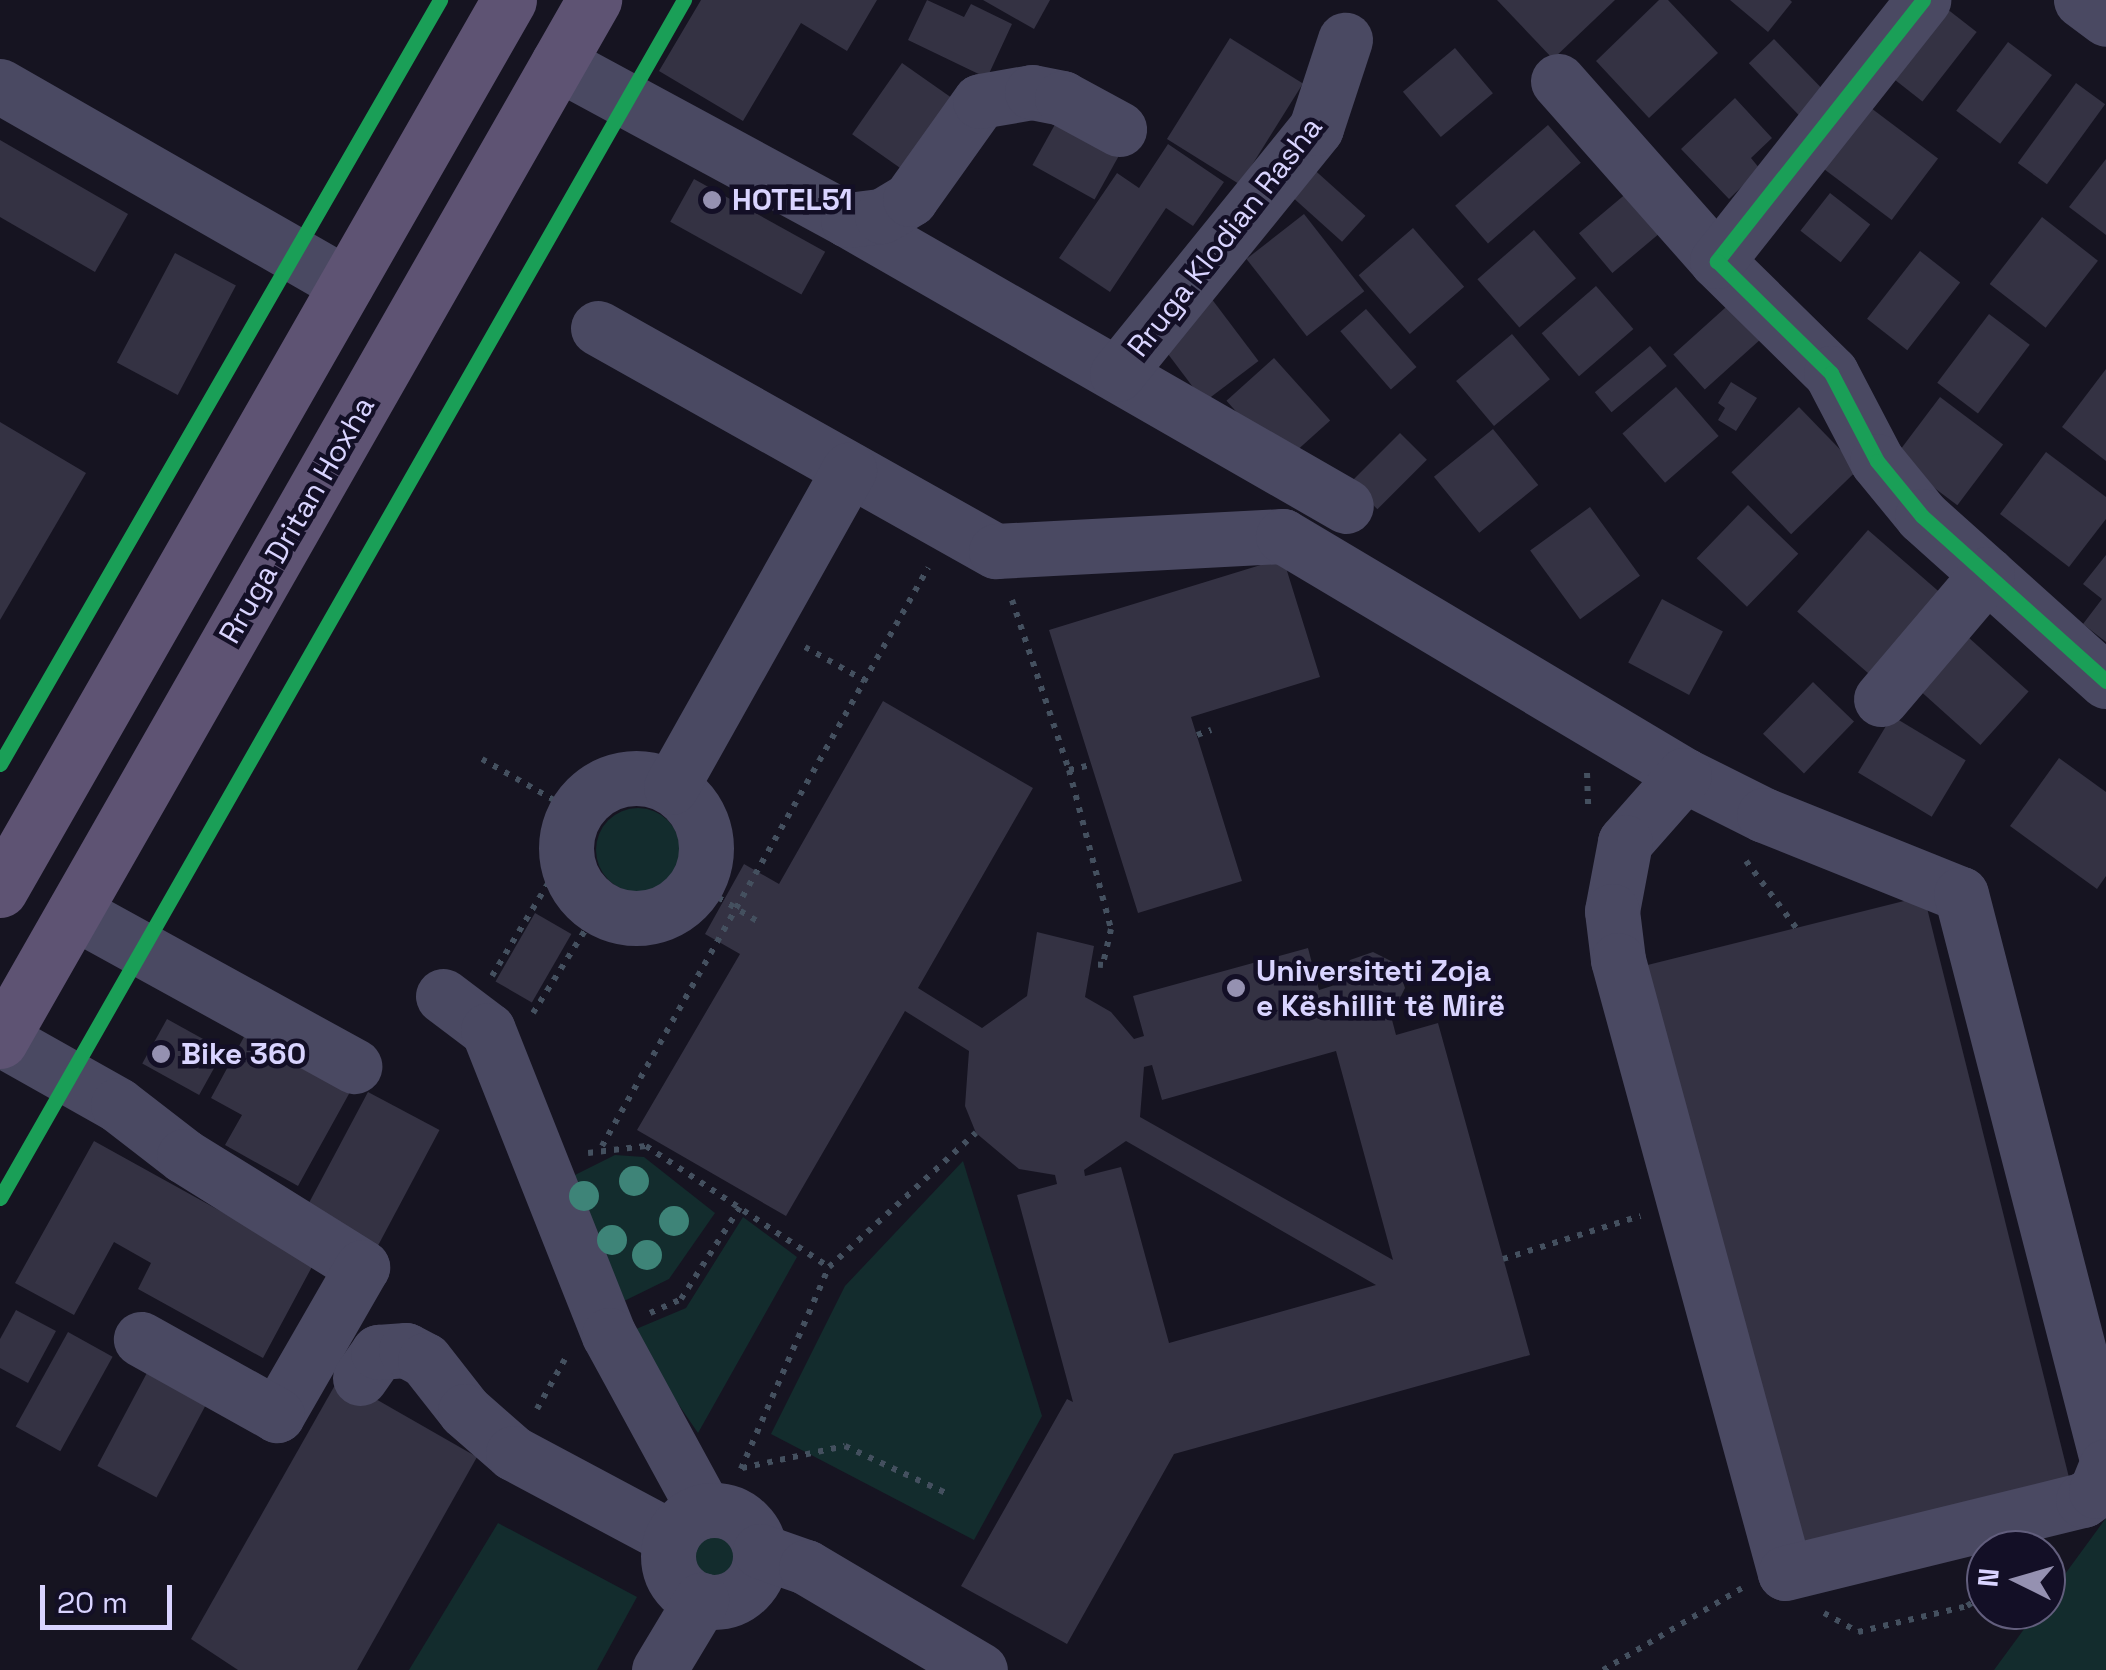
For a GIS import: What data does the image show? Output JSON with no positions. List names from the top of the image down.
{
  "streets": {
    "main road": ["Rruga Dritan Hoxha"],
    "street": ["Rruga Klodian Rasha"]
  },
  "crossings": [
    ["Rruga Klodian Rasha", "Rruga Dritan Hoxha"]
  ],
  "places": ["HOTEL51", "Universiteti Zoja e Këshillit të Mirë", "Bike 360"],
  "scale_bar": "20 m",
  "north": "left"
}
